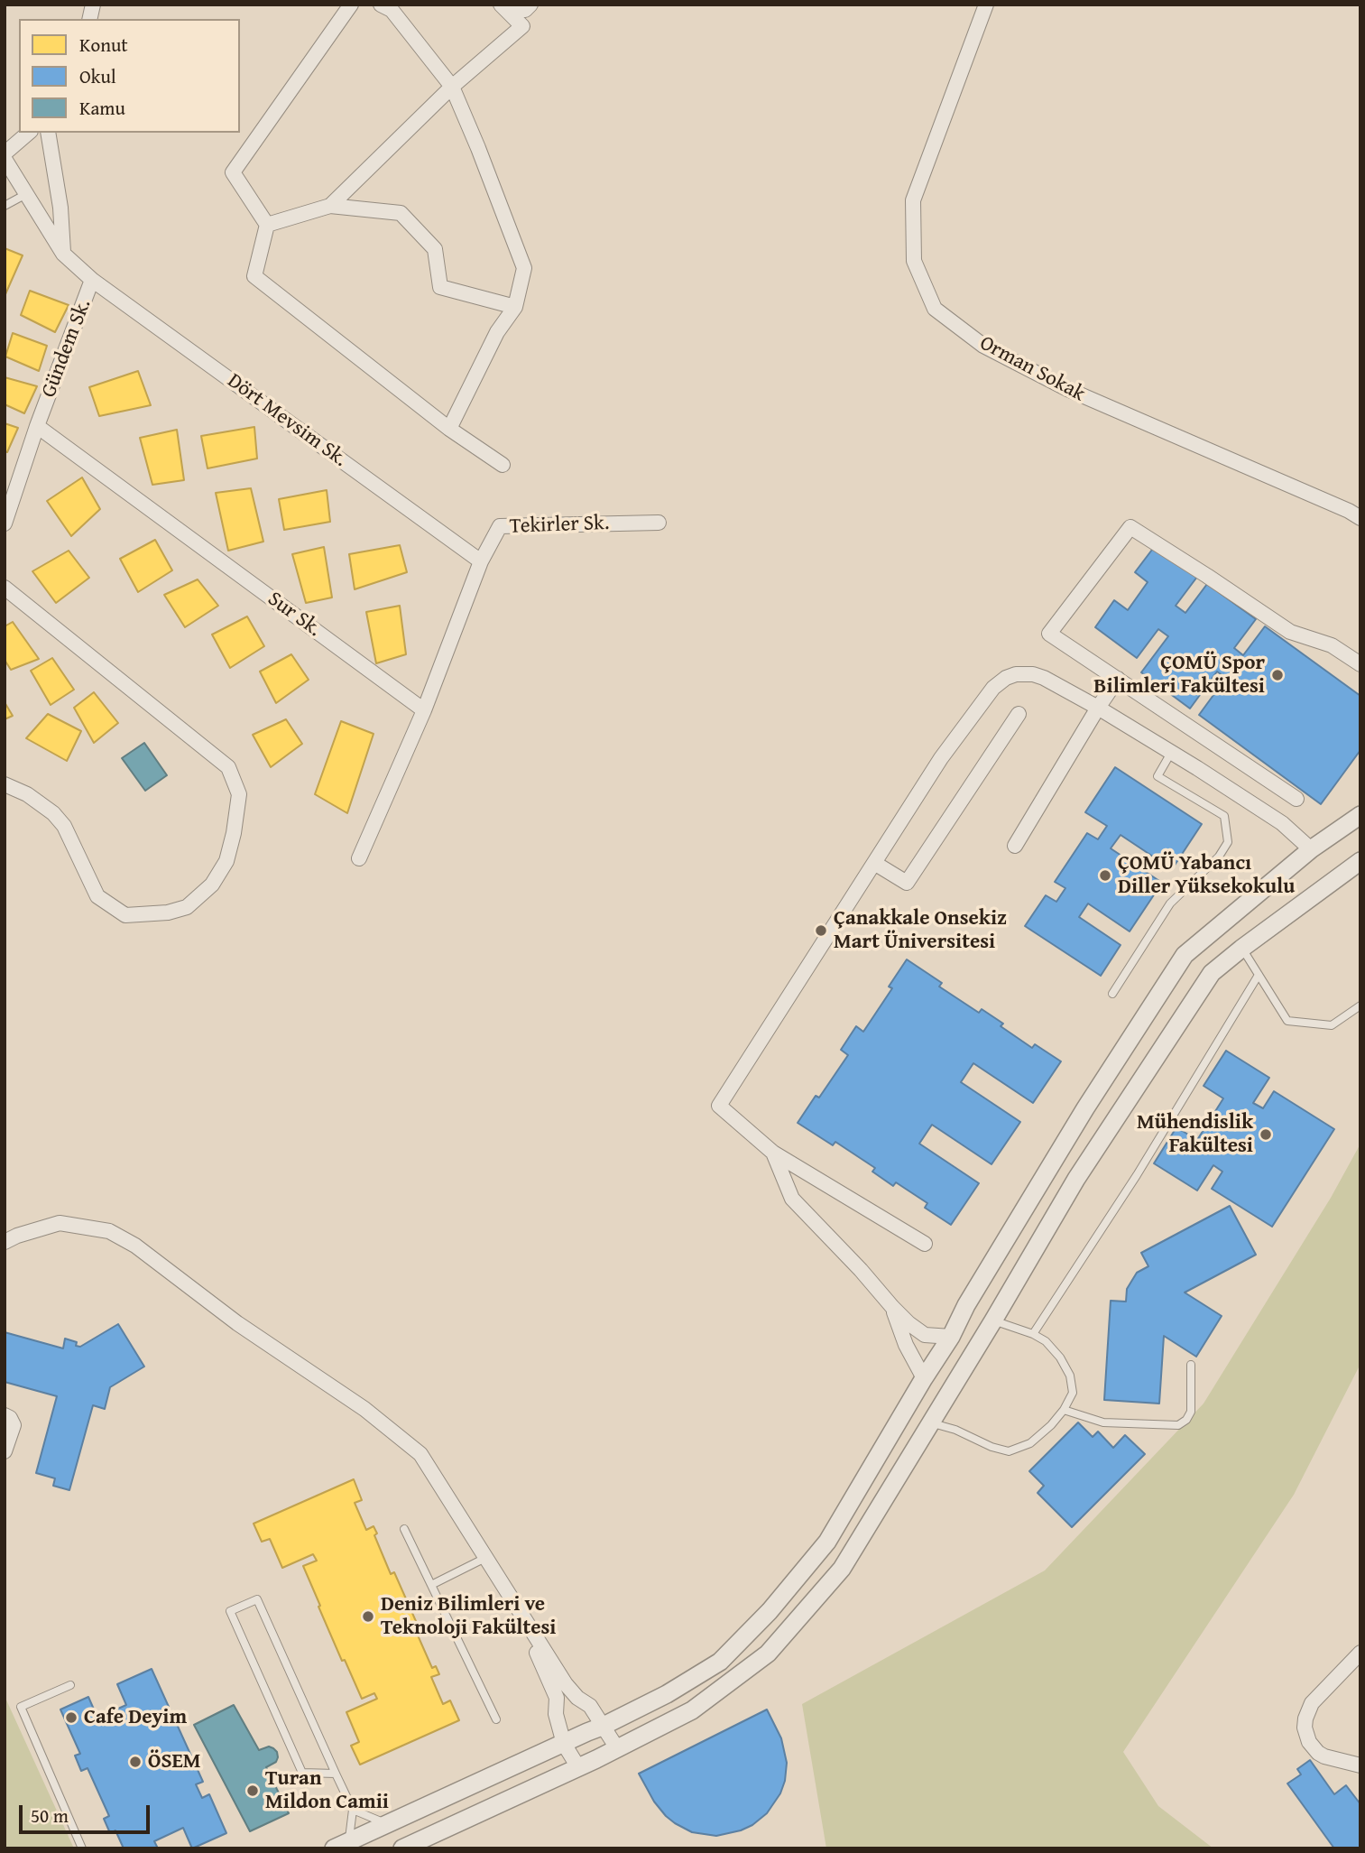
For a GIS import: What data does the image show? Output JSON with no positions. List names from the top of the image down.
{
  "streets": {
    "street": [
      "Gündem Sk.",
      "Orman Sokak",
      "Dört Mevsim Sk.",
      "Tekirler Sk.",
      "Sur Sk."
    ]
  },
  "crossings": [
    ["Gündem Sk.", "Dört Mevsim Sk."],
    ["Gündem Sk.", "Sur Sk."],
    ["Dört Mevsim Sk.", "Tekirler Sk."]
  ],
  "places": [
    "ÇOMÜ Spor Bilimleri Fakültesi",
    "ÇOMÜ Yabancı Diller Yüksekokulu",
    "Çanakkale Onsekiz Mart Üniversitesi",
    "Mühendislik Fakültesi",
    "Deniz Bilimleri ve Teknoloji Fakültesi",
    "Cafe Deyim",
    "ÖSEM",
    "Turan Mildon Camii"
  ],
  "legend": ["Konut", "Okul", "Kamu"],
  "scale_bar": "50 m"
}
